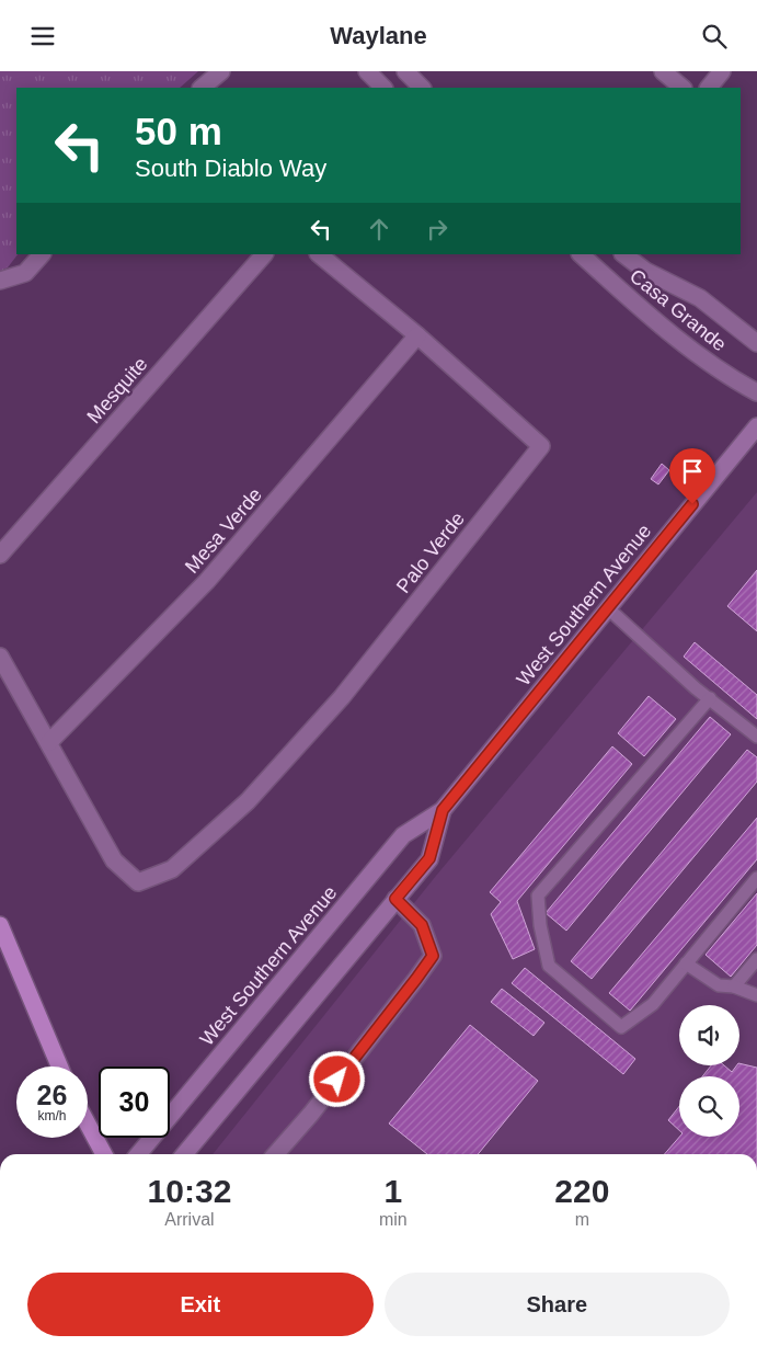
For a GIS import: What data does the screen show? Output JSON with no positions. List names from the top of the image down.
{
  "streets": {
    "main road": ["West Southern Avenue"],
    "street": [
      "Casa Grande",
      "Mesquite",
      "Mesa Verde",
      "Palo Verde"
    ]
  },
  "crossings": [
    ["Mesa Verde", "Palo Verde"]
  ],
  "page": {
    "header": "Waylane",
    "turn": ["50 m", "South Diablo Way"],
    "speed": "26 km/h",
    "limit": "30",
    "eta": [
      "10:32",
      "Arrival",
      "1",
      "min",
      "220",
      "m"
    ],
    "buttons": ["Exit", "Share"]
  }
}
